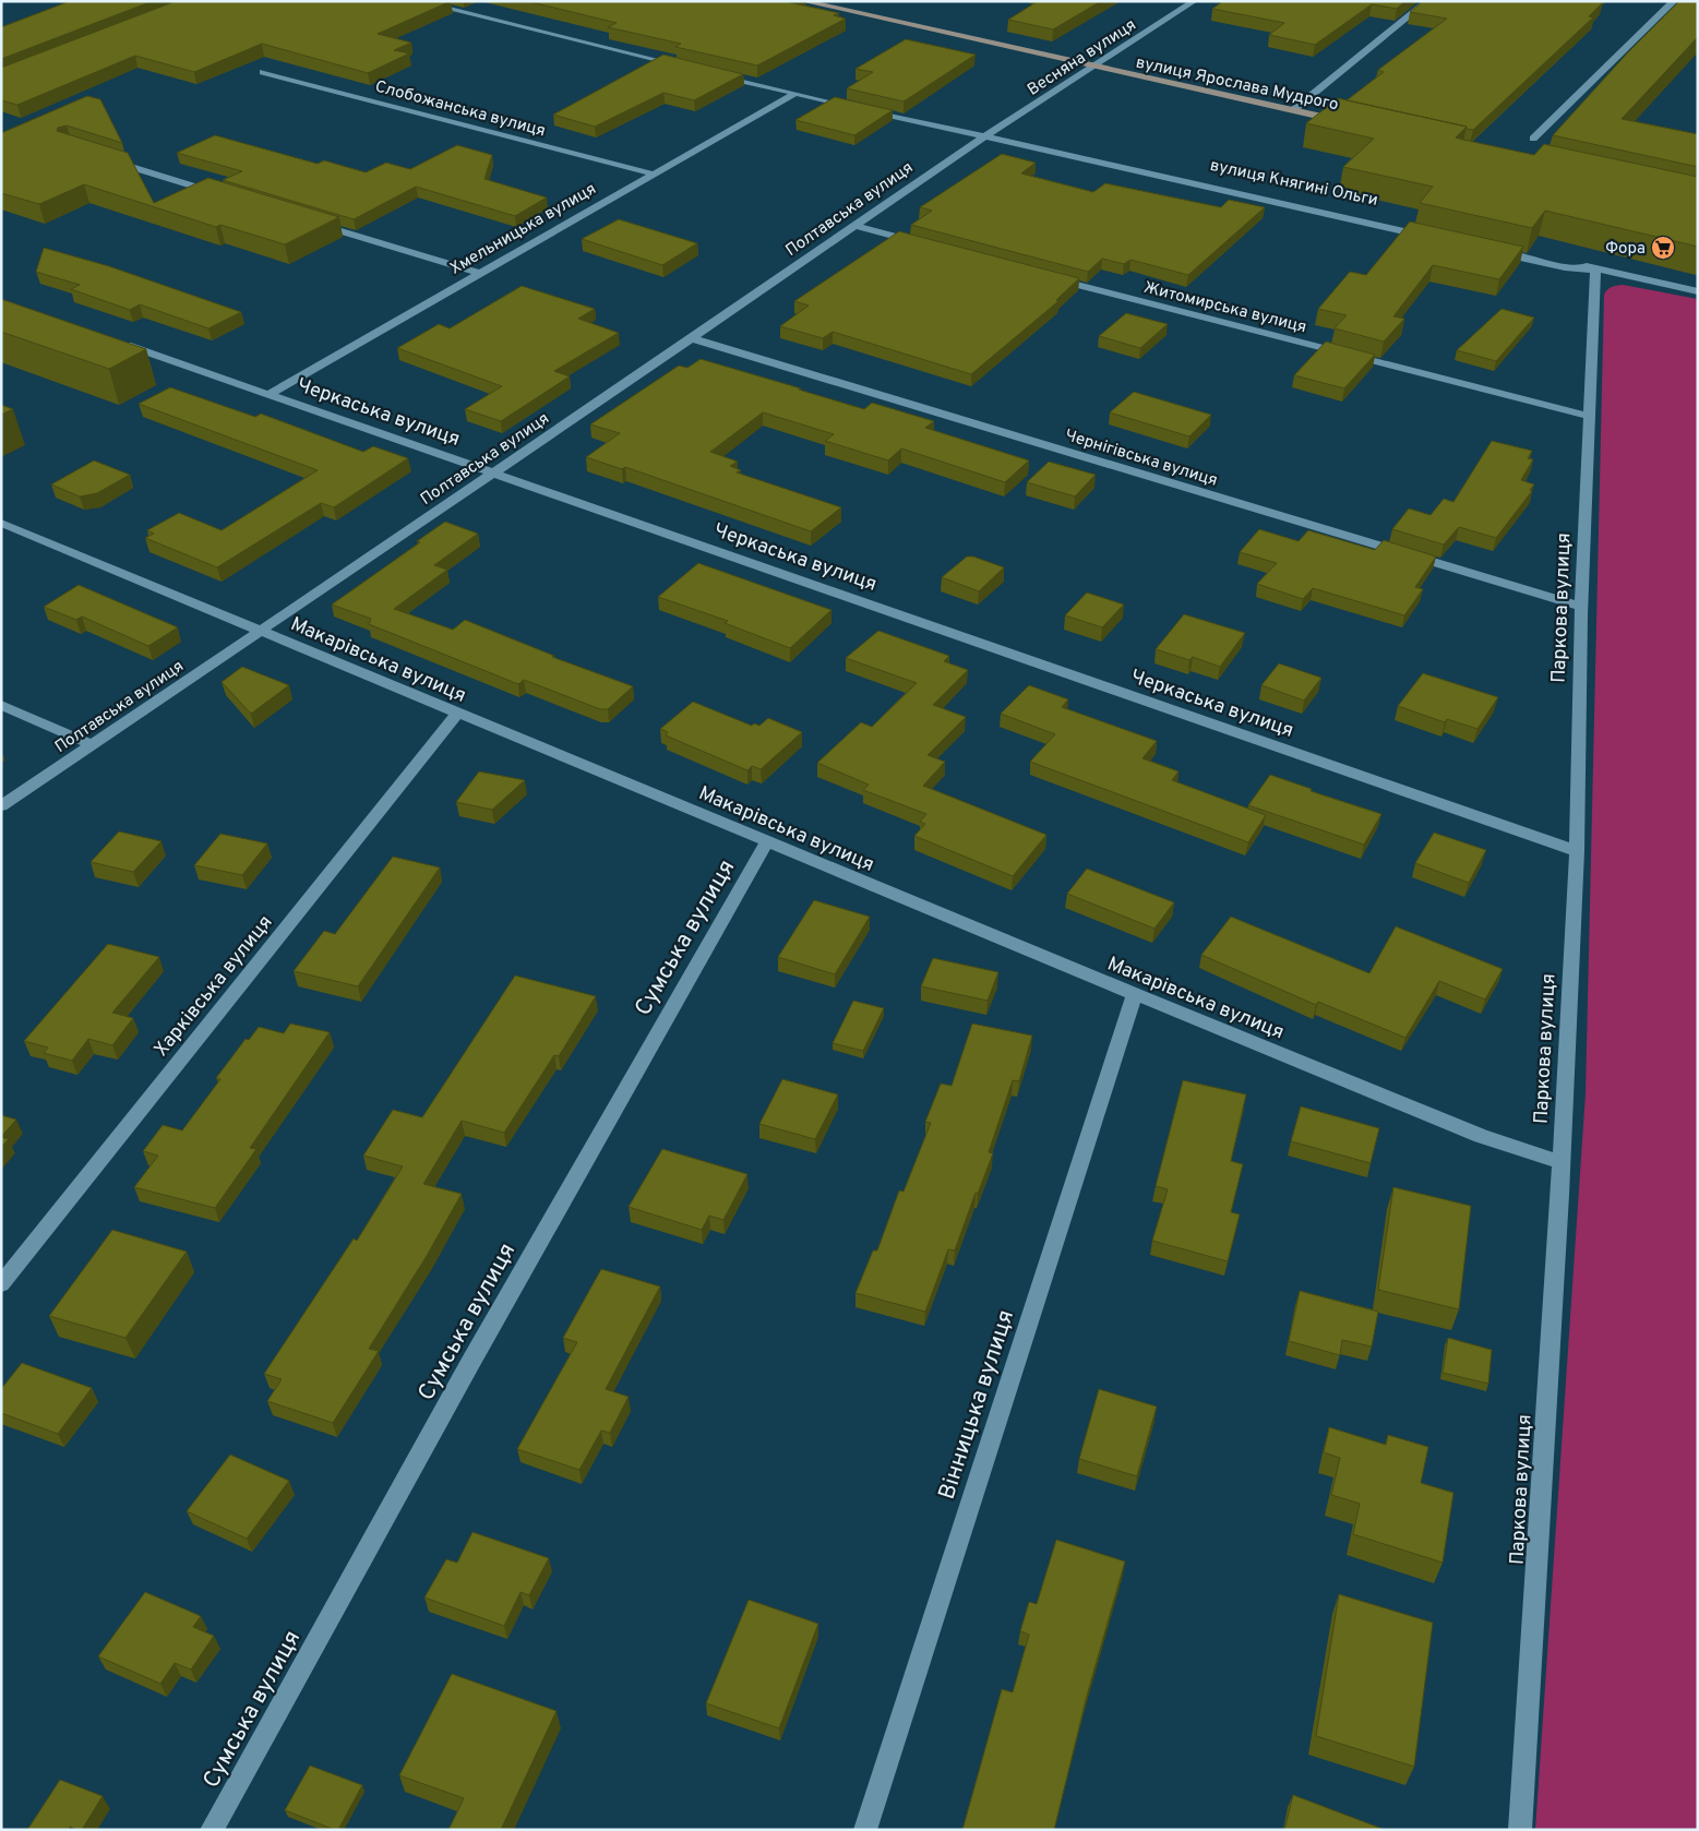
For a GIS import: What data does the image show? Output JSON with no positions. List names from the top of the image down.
{
  "streets": {
    "main road": ["вулиця Ярослава Мудрого"],
    "street": [
      "Весняна вулиця",
      "Слобожанська вулиця",
      "вулиця Княгині Ольги",
      "Полтавська вулиця",
      "Хмельницька вулиця",
      "Житомирська вулиця",
      "Черкаська вулиця",
      "Чернігівська вулиця",
      "Паркова вулиця",
      "Макарівська вулиця",
      "Сумська вулиця",
      "Харківська вулиця",
      "Вінницька вулиця"
    ]
  },
  "crossings": [
    ["Весняна вулиця", "вулиця Ярослава Мудрого"],
    ["Весняна вулиця", "вулиця Княгині Ольги"],
    ["Весняна вулиця", "Полтавська вулиця"],
    ["Слобожанська вулиця", "Хмельницька вулиця"],
    ["вулиця Княгині Ольги", "Полтавська вулиця"],
    ["вулиця Княгині Ольги", "Хмельницька вулиця"],
    ["Полтавська вулиця", "Черкаська вулиця"],
    ["Полтавська вулиця", "Чернігівська вулиця"],
    ["Полтавська вулиця", "Макарівська вулиця"],
    ["Хмельницька вулиця", "Черкаська вулиця"],
    ["Житомирська вулиця", "Паркова вулиця"],
    ["Черкаська вулиця", "Паркова вулиця"],
    ["Чернігівська вулиця", "Паркова вулиця"],
    ["Паркова вулиця", "Макарівська вулиця"],
    ["Макарівська вулиця", "Сумська вулиця"],
    ["Макарівська вулиця", "Харківська вулиця"],
    ["Макарівська вулиця", "Вінницька вулиця"]
  ],
  "places": {
    "supermarket": ["Фора"]
  }
}
